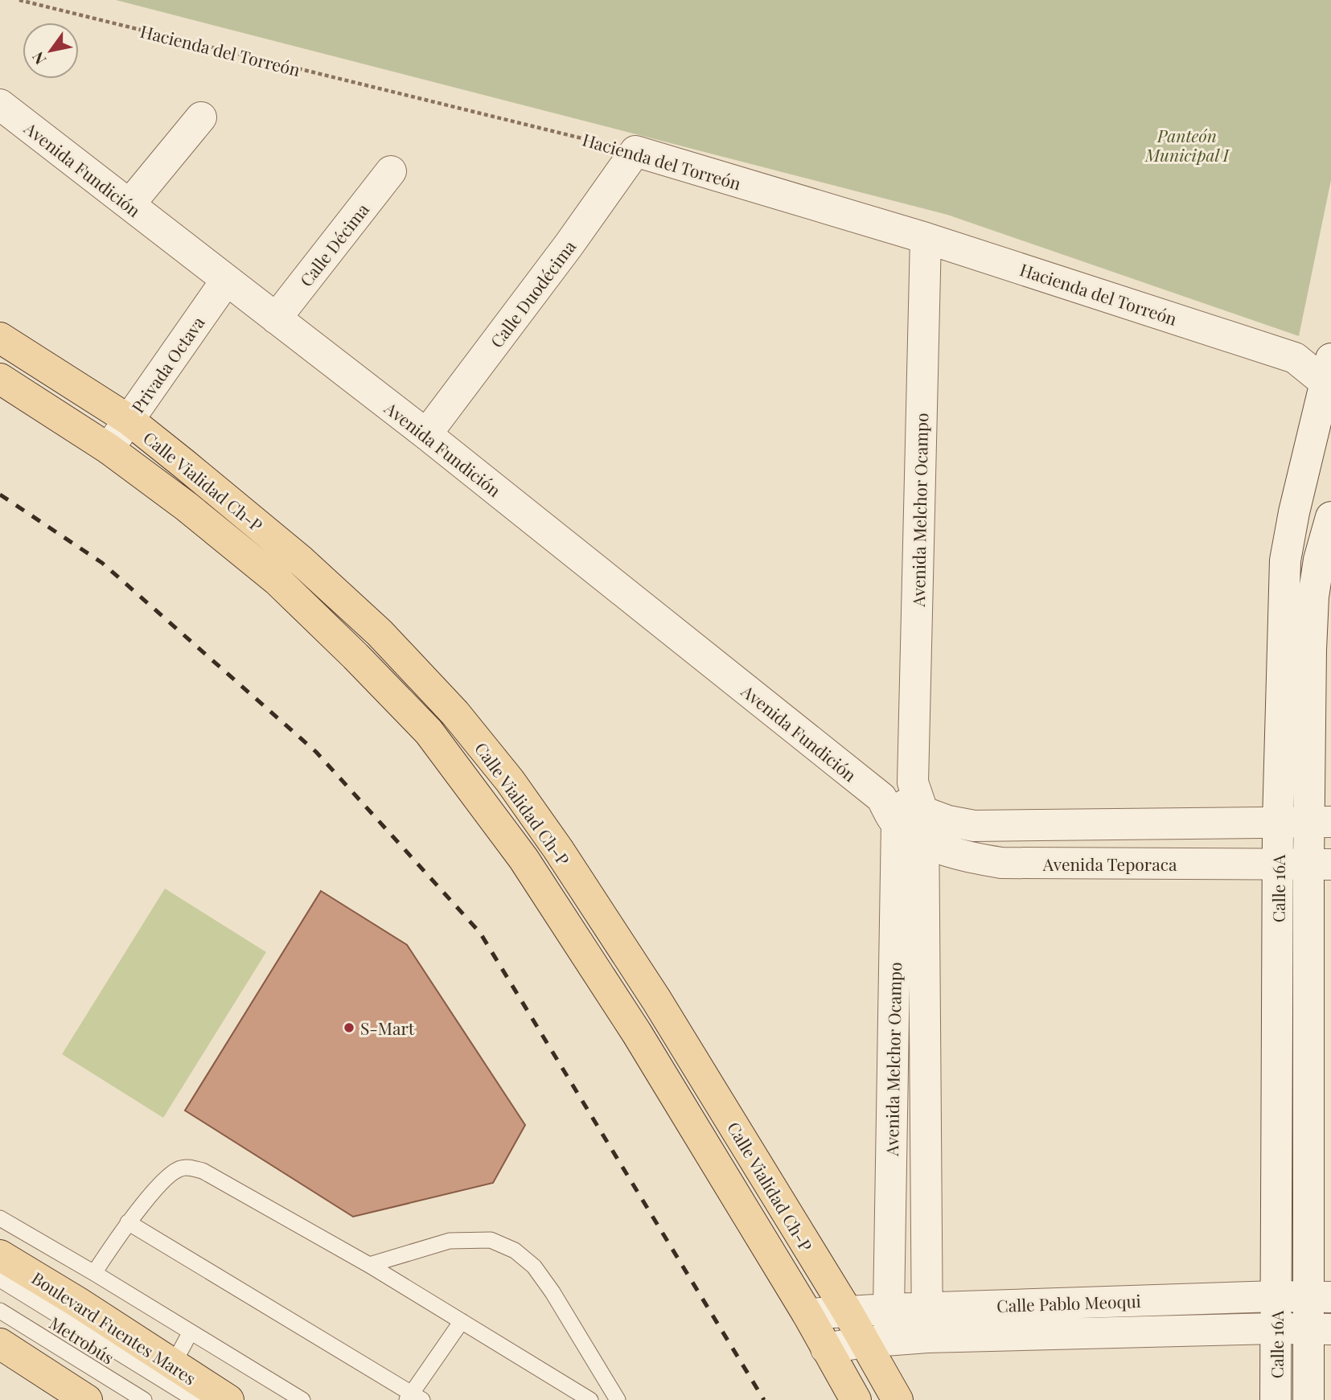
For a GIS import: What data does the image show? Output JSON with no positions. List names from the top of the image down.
{
  "streets": {
    "main road": ["Calle Vialidad Ch-P", "Boulevard Fuentes Mares"],
    "street": [
      "Hacienda del Torreón",
      "Avenida Fundición",
      "Calle Décima",
      "Calle Duodécima",
      "Privada Octava",
      "Avenida Melchor Ocampo",
      "Avenida Teporaca",
      "Calle 16A",
      "Calle Pablo Meoqui"
    ],
    "lane": ["Metrobús"]
  },
  "crossings": [
    ["Hacienda del Torreón", "Calle Duodécima"],
    ["Hacienda del Torreón", "Avenida Melchor Ocampo"],
    ["Hacienda del Torreón", "Calle 16A"],
    ["Avenida Fundición", "Calle Décima"],
    ["Avenida Fundición", "Calle Duodécima"],
    ["Avenida Fundición", "Privada Octava"],
    ["Avenida Fundición", "Avenida Melchor Ocampo"],
    ["Avenida Fundición", "Avenida Teporaca"],
    ["Privada Octava", "Calle Vialidad Ch-P"],
    ["Calle Vialidad Ch-P", "Avenida Melchor Ocampo"],
    ["Calle Vialidad Ch-P", "Calle Pablo Meoqui"],
    ["Avenida Melchor Ocampo", "Avenida Teporaca"],
    ["Avenida Melchor Ocampo", "Calle Pablo Meoqui"],
    ["Avenida Teporaca", "Calle 16A"],
    ["Calle 16A", "Calle Pablo Meoqui"]
  ],
  "parks": ["Panteón Municipal I"],
  "places": ["S-Mart"],
  "north": "bottom left"
}
